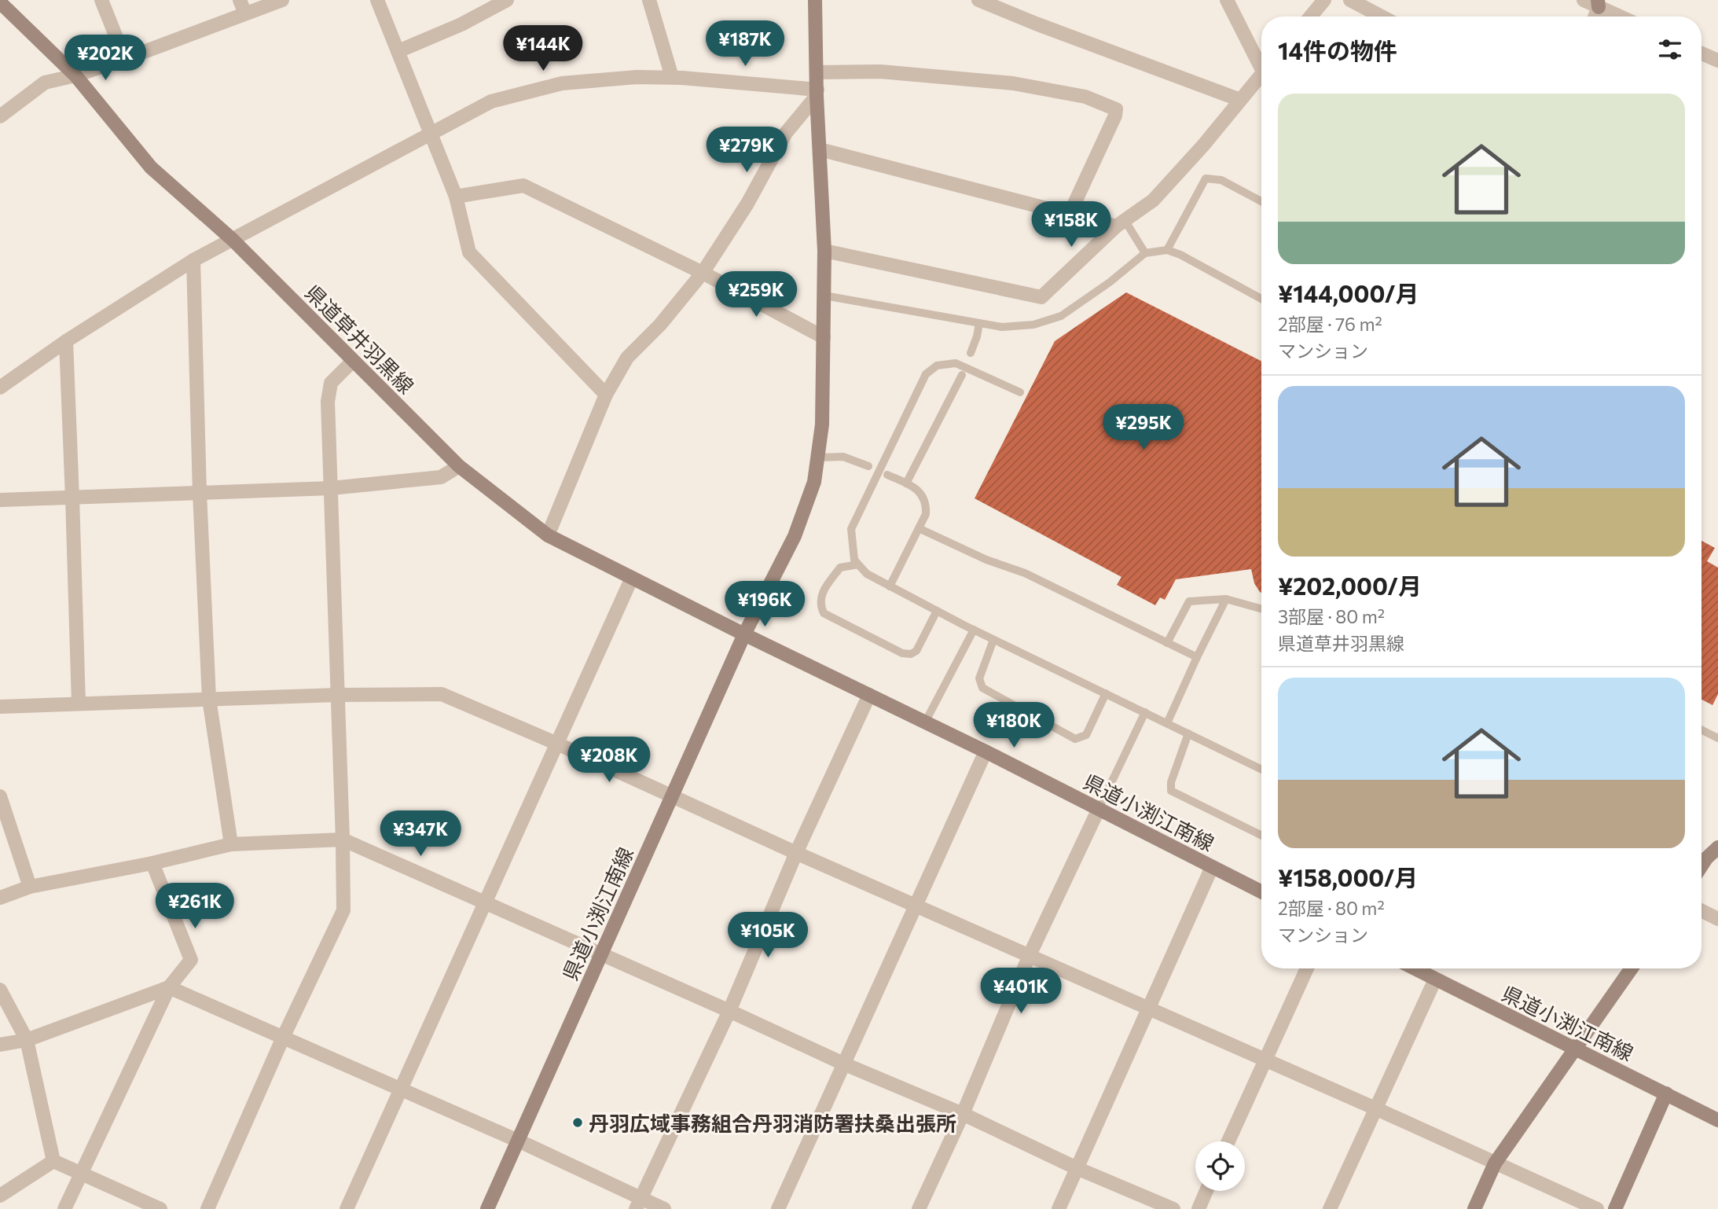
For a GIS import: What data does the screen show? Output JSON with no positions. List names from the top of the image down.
{
  "streets": {
    "main road": ["県道草井羽黒線", "県道小渕江南線"]
  },
  "crossings": [
    ["県道草井羽黒線", "県道小渕江南線"]
  ],
  "places": ["丹羽広域事務組合丹羽消防署扶桑出張所"],
  "page": {
    "heading": "14件の物件",
    "price": [
      "¥187K",
      "¥144K",
      "¥202K",
      "¥279K",
      "¥158K",
      "¥259K",
      "¥295K",
      "¥196K",
      "¥180K",
      "¥208K",
      "¥347K",
      "¥261K",
      "¥105K",
      "¥401K"
    ],
    "list": [
      {
        "name": "¥144,000/月",
        "note": "2部屋 · 76 m² · マンション"
      },
      {
        "name": "¥202,000/月",
        "note": "3部屋 · 80 m² · 県道草井羽黒線"
      },
      {
        "name": "¥158,000/月",
        "note": "2部屋 · 80 m² · マンション"
      }
    ]
  }
}
